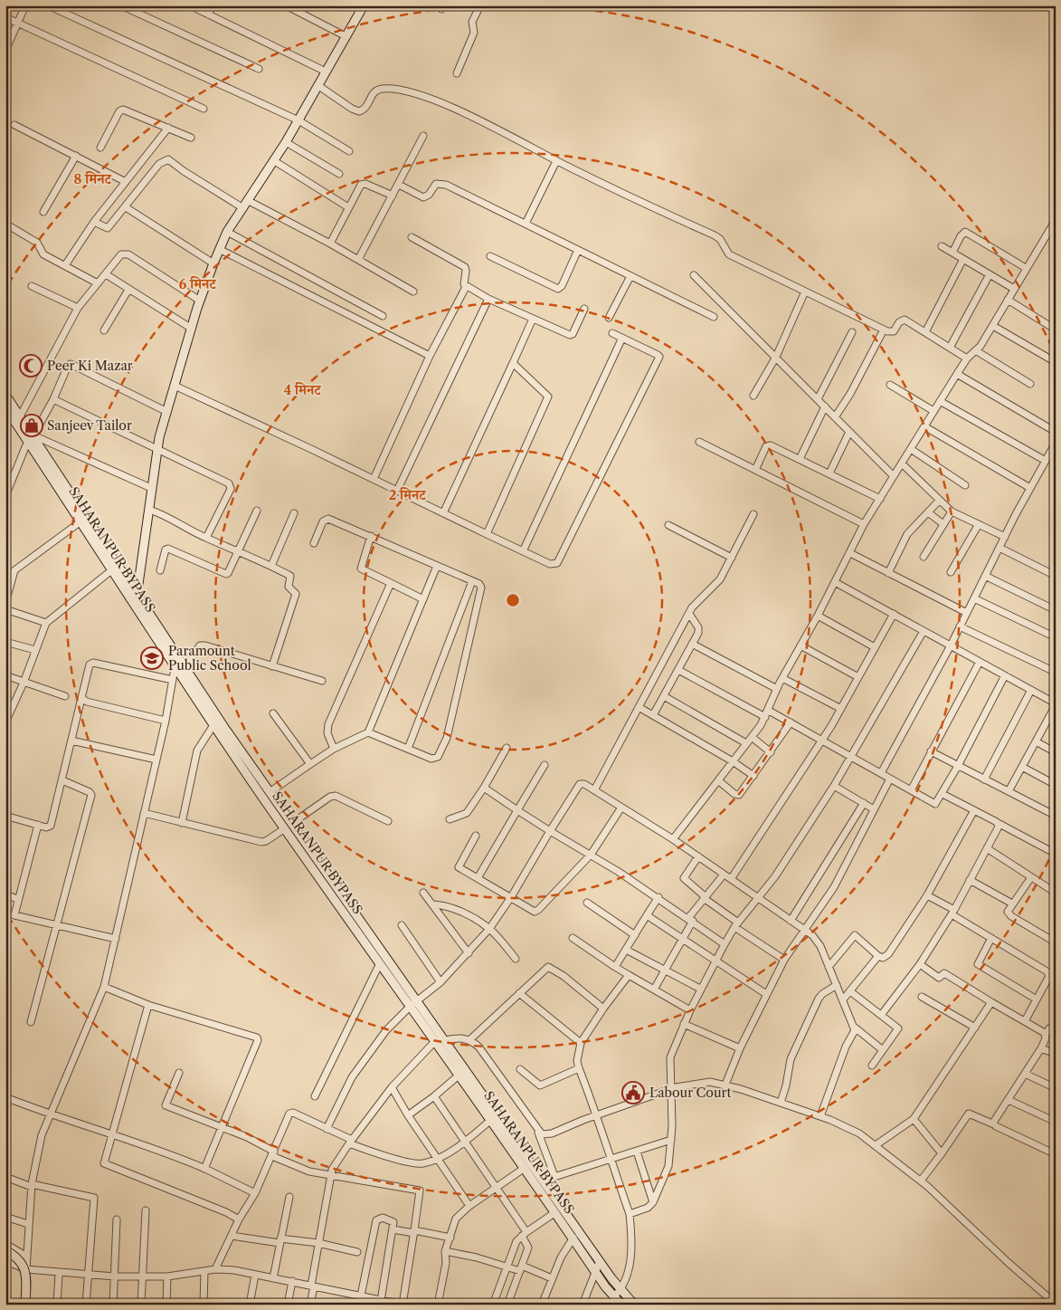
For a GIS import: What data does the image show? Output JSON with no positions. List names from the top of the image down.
{
  "streets": {
    "main road": ["SAHARANPUR BYPASS"]
  },
  "places": {
    "mosque": ["Peer Ki Mazar"],
    "shop": ["Sanjeev Tailor"],
    "school or university": ["Paramount Public School"],
    "public building": ["Labour Court"]
  },
  "rings": [
    "8 मिनट",
    "6 मिनट",
    "4 मिनट",
    "2 मिनट"
  ]
}
